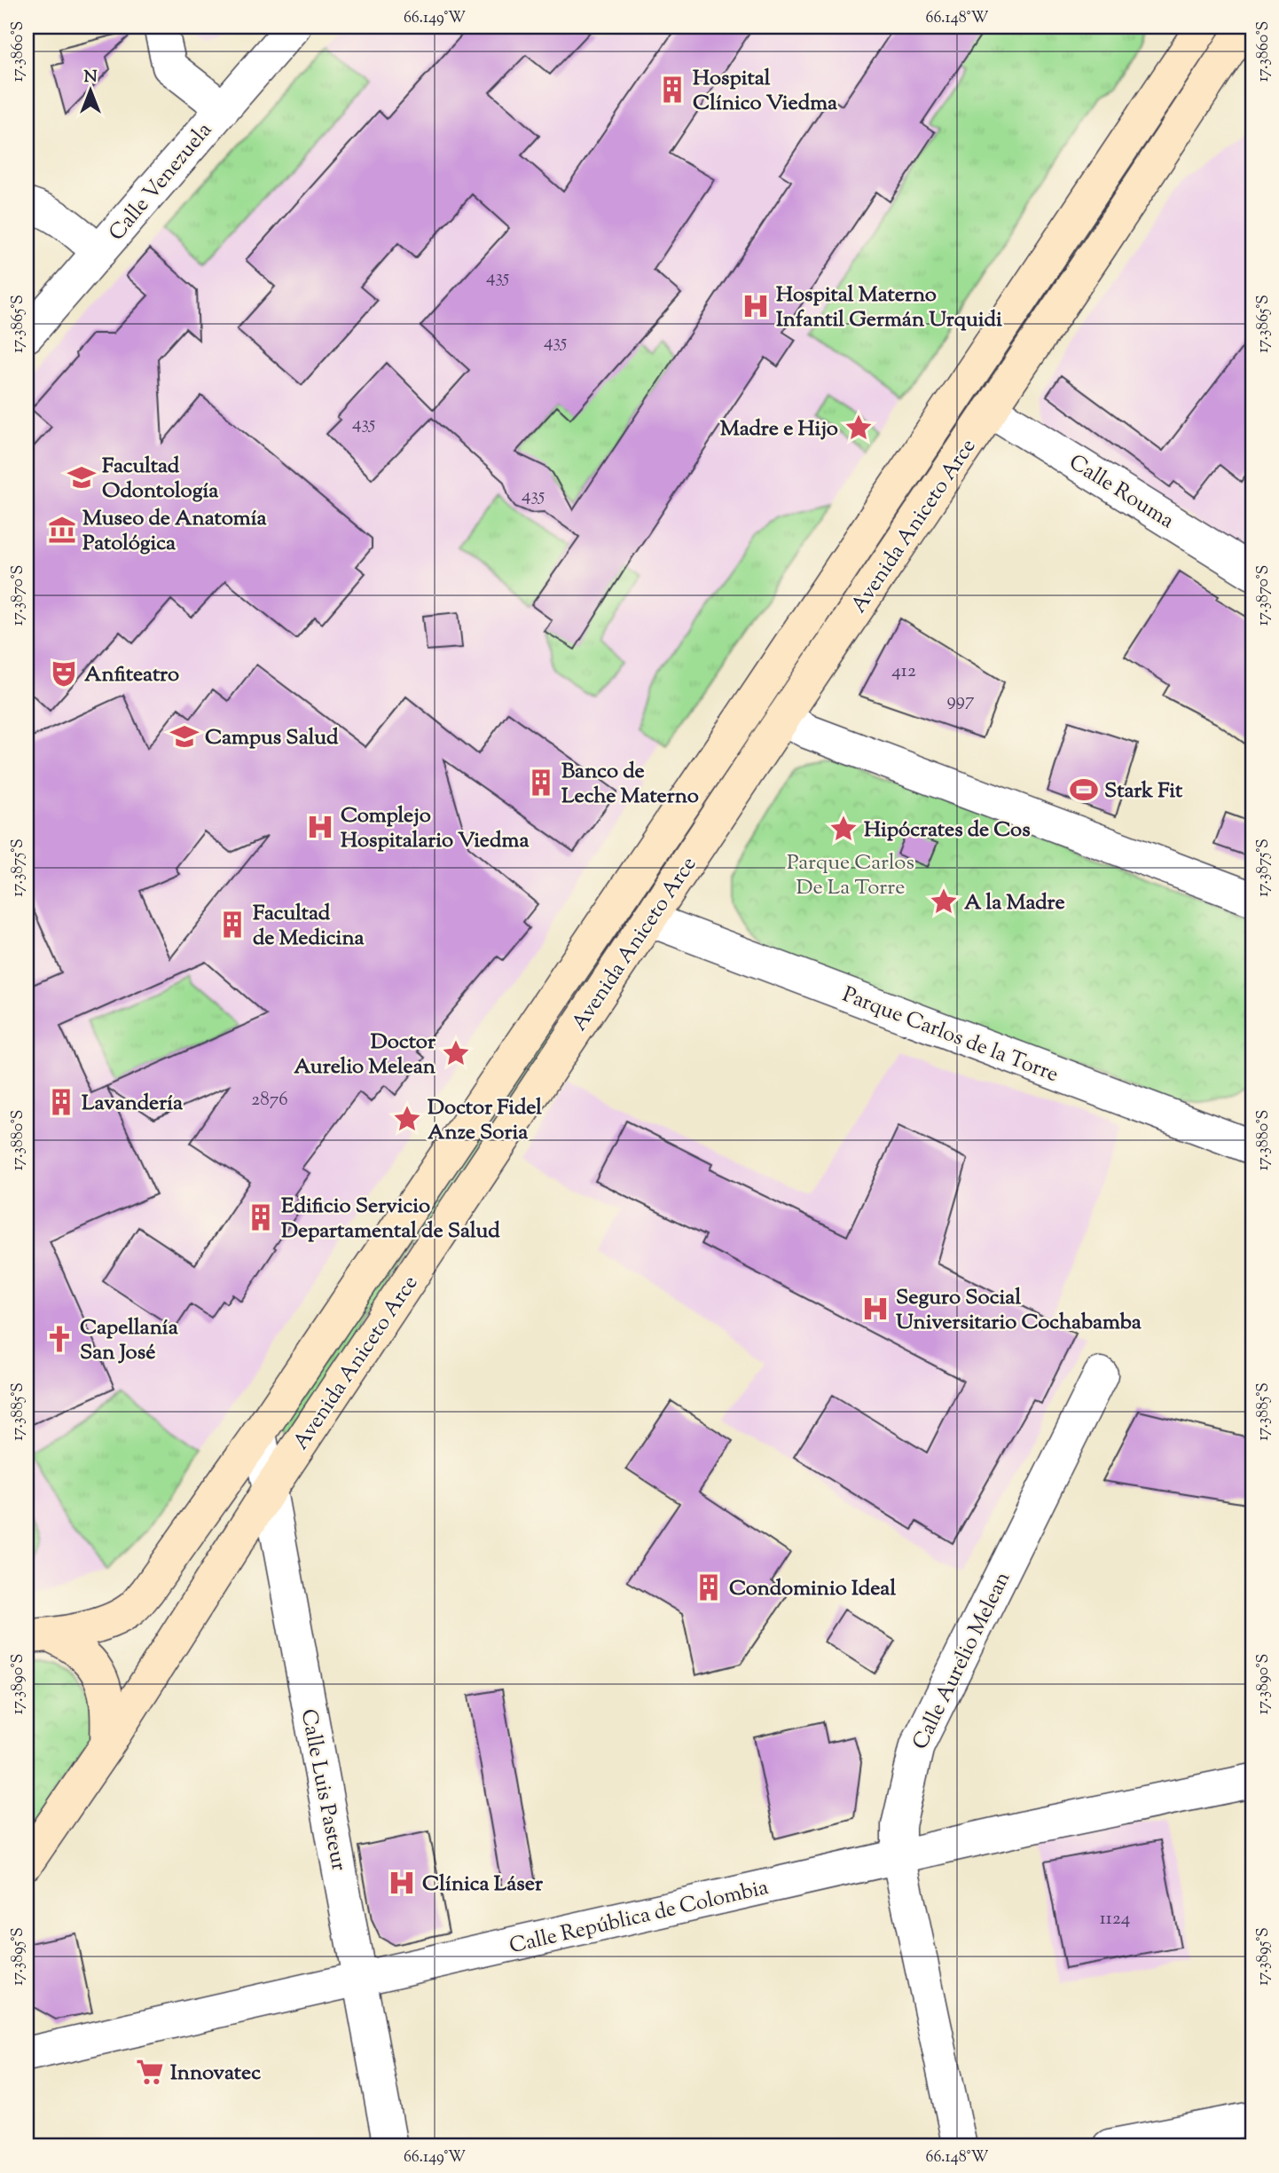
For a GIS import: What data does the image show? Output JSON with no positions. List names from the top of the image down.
{
  "streets": {
    "main road": ["Avenida Aniceto Arce"],
    "street": [
      "Calle Venezuela",
      "Calle Rouma",
      "Parque Carlos de la Torre",
      "Calle Aurelio Melean",
      "Calle Luis Pasteur",
      "Calle República de Colombia"
    ]
  },
  "crossings": [
    ["Calle Rouma", "Avenida Aniceto Arce"],
    ["Avenida Aniceto Arce", "Parque Carlos de la Torre"],
    ["Avenida Aniceto Arce", "Calle Luis Pasteur"],
    ["Calle Aurelio Melean", "Calle República de Colombia"],
    ["Calle Luis Pasteur", "Calle República de Colombia"]
  ],
  "parks": ["Parque Carlos De La Torre"],
  "places": {
    "building": [
      "Hospital Clínico Viedma",
      "Banco de Leche Materno",
      "Facultad de Medicina",
      "Lavandería",
      "Edificio Servicio Departamental de Salud",
      "Condominio Ideal"
    ],
    "hospital": [
      "Hospital Materno Infantil Germán Urquidi",
      "Complejo Hospitalario Viedma",
      "Seguro Social Universitario Cochabamba",
      "Clínica Láser"
    ],
    "place": [
      "Madre e Hijo",
      "Hipócrates de Cos",
      "A la Madre",
      "Doctor Aurelio Melean",
      "Doctor Fidel Anze Soria"
    ],
    "school or university": ["Facultad Odontología", "Campus Salud"],
    "museum": ["Museo de Anatomía Patológica"],
    "theatre": ["Anfiteatro"],
    "sports": ["Stark Fit"],
    "church": ["Capellanía San José"],
    "supermarket": ["Innovatec"]
  },
  "house_numbers": [
    "435",
    "435",
    "435",
    "435",
    "412",
    "997",
    "2876",
    "1124"
  ],
  "north": "top",
  "coordinates": [
    "66.149°W",
    "66.148°W",
    "17.3860°S",
    "17.3865°S",
    "17.3870°S",
    "17.3875°S",
    "17.3880°S",
    "17.3885°S",
    "17.3890°S",
    "17.3895°S"
  ]
}
